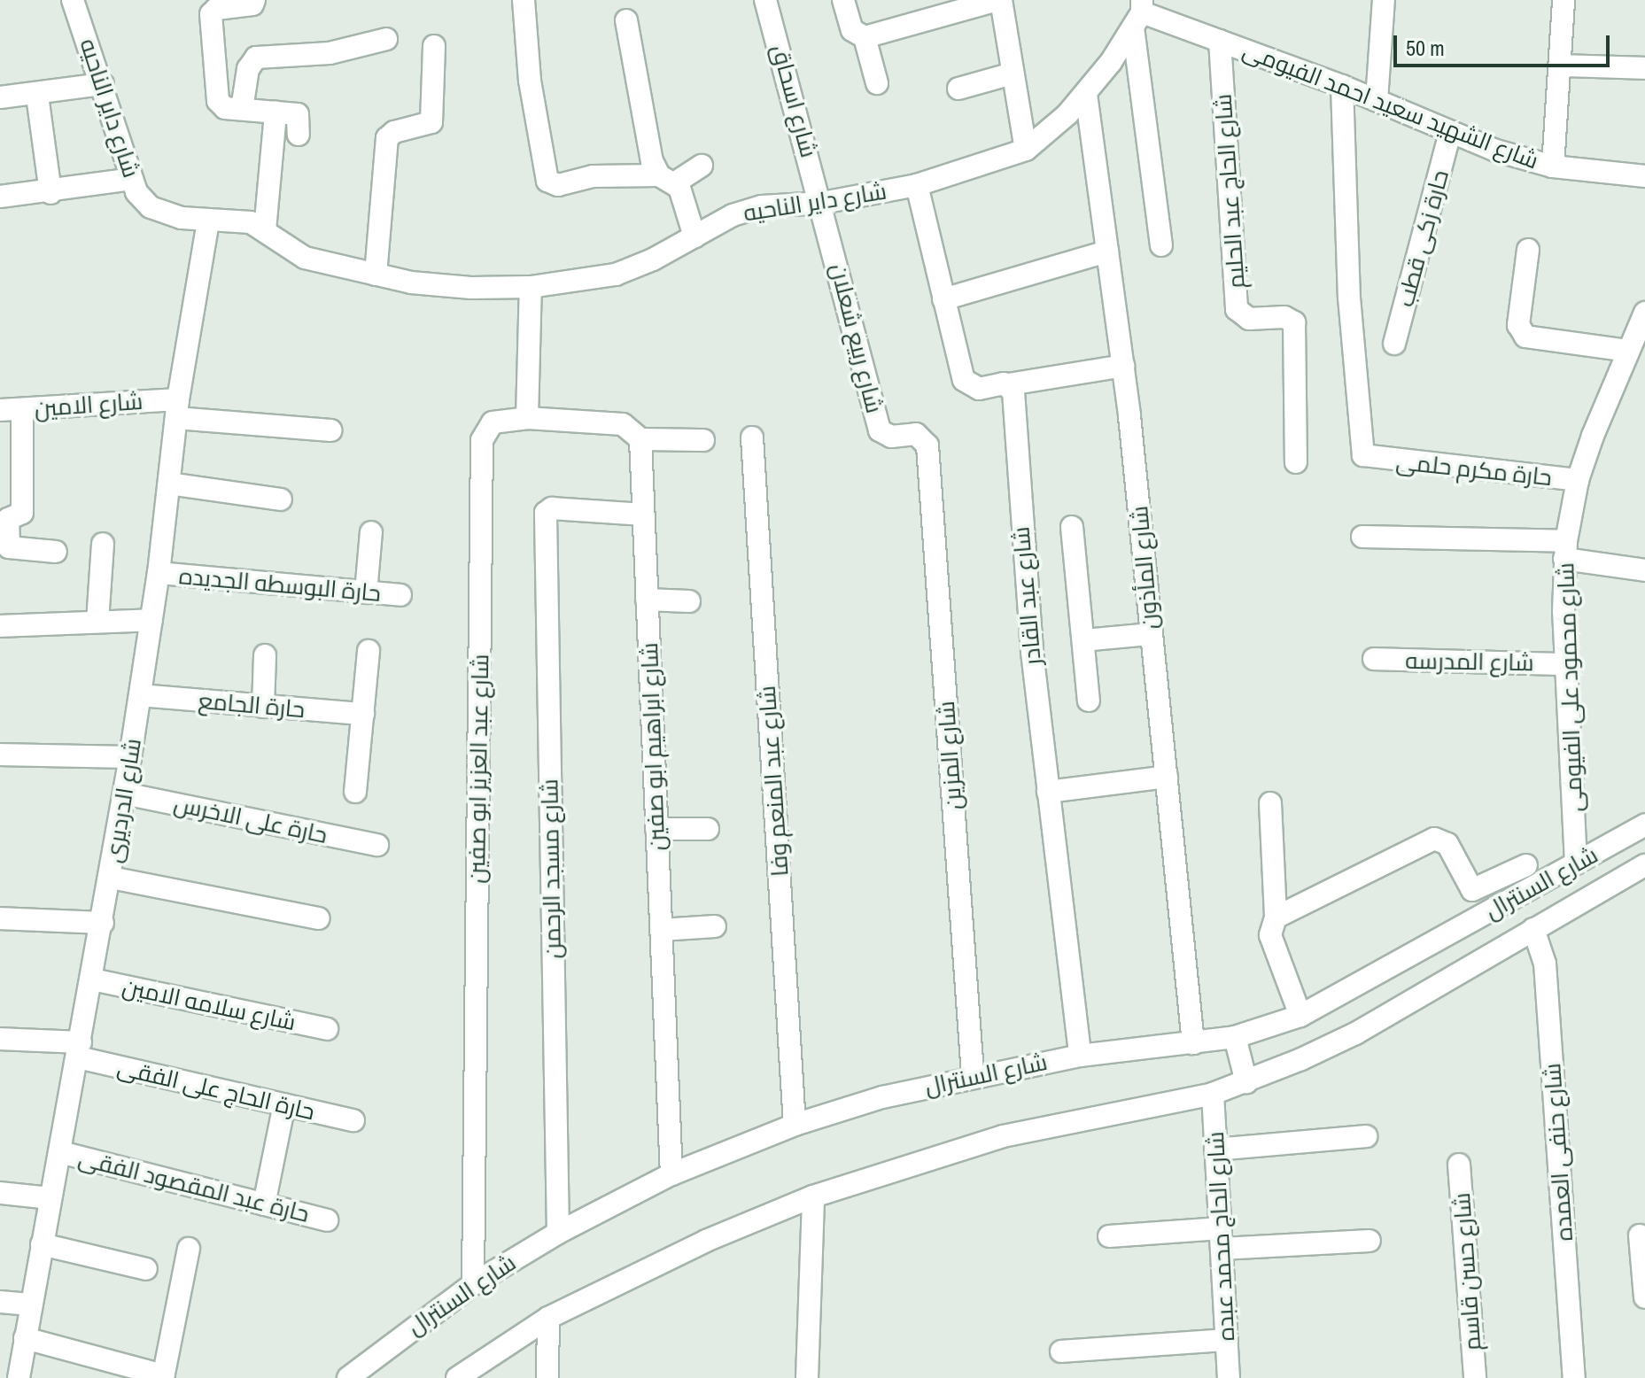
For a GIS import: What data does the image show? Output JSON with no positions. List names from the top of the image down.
{
  "streets": {
    "street": [
      "شارع اسحاق",
      "شارع الشهيد سعيد احمد الفيومى",
      "شارع داير الناحيه",
      "شارع الحاج عبد الحليم",
      "حارة زكى قطب",
      "شارع ربيع شعلان",
      "شارع الامين",
      "حارة مكرم حلمى",
      "شارع المأذون",
      "حارة البوسطه الجديده",
      "شارع عبد القادر",
      "شارع المدرسه",
      "شارع محمود على الفيومى",
      "حارة الجامع",
      "شارع ابراهيم ابو صفين",
      "شارع المزين",
      "شارع عبد العزيز ابو صفين",
      "شارع عبد المنعم وفا",
      "شارع الدرديرى",
      "حارة على الاخرس",
      "شارع مسجد الرحمن",
      "شارع السنترال",
      "شارع سلامه الامين",
      "حارة الحاج على الفقى",
      "شارع حنفى العمده",
      "حارة عبد المقصود الفقى",
      "شارع الحاج محمد عبده",
      "شارع حسن قاسم"
    ]
  },
  "crossings": [
    ["شارع اسحاق", "شارع داير الناحيه"],
    ["شارع اسحاق", "شارع ربيع شعلان"],
    ["شارع الشهيد سعيد احمد الفيومى", "شارع داير الناحيه"],
    ["شارع الشهيد سعيد احمد الفيومى", "شارع الحاج عبد الحليم"],
    ["شارع الشهيد سعيد احمد الفيومى", "حارة زكى قطب"],
    ["شارع الشهيد سعيد احمد الفيومى", "حارة مكرم حلمى"],
    ["شارع داير الناحيه", "شارع ربيع شعلان"],
    ["شارع داير الناحيه", "شارع المأذون"],
    ["شارع داير الناحيه", "شارع الدرديرى"],
    ["شارع ربيع شعلان", "شارع المزين"],
    ["شارع الامين", "شارع الدرديرى"],
    ["حارة مكرم حلمى", "شارع محمود على الفيومى"],
    ["شارع المأذون", "شارع السنترال"],
    ["حارة البوسطه الجديده", "شارع الدرديرى"],
    ["شارع عبد القادر", "شارع السنترال"],
    ["شارع المدرسه", "شارع محمود على الفيومى"],
    ["شارع محمود على الفيومى", "شارع السنترال"],
    ["حارة الجامع", "شارع الدرديرى"],
    ["شارع ابراهيم ابو صفين", "شارع مسجد الرحمن"],
    ["شارع ابراهيم ابو صفين", "شارع السنترال"],
    ["شارع المزين", "شارع السنترال"],
    ["شارع عبد العزيز ابو صفين", "شارع السنترال"],
    ["شارع عبد المنعم وفا", "شارع السنترال"],
    ["شارع الدرديرى", "حارة على الاخرس"],
    ["شارع الدرديرى", "شارع سلامه الامين"],
    ["شارع الدرديرى", "حارة الحاج على الفقى"],
    ["شارع الدرديرى", "حارة عبد المقصود الفقى"],
    ["شارع مسجد الرحمن", "شارع السنترال"],
    ["شارع السنترال", "شارع حنفى العمده"],
    ["شارع السنترال", "شارع الحاج محمد عبده"]
  ],
  "scale_bar": "50 m"
}
